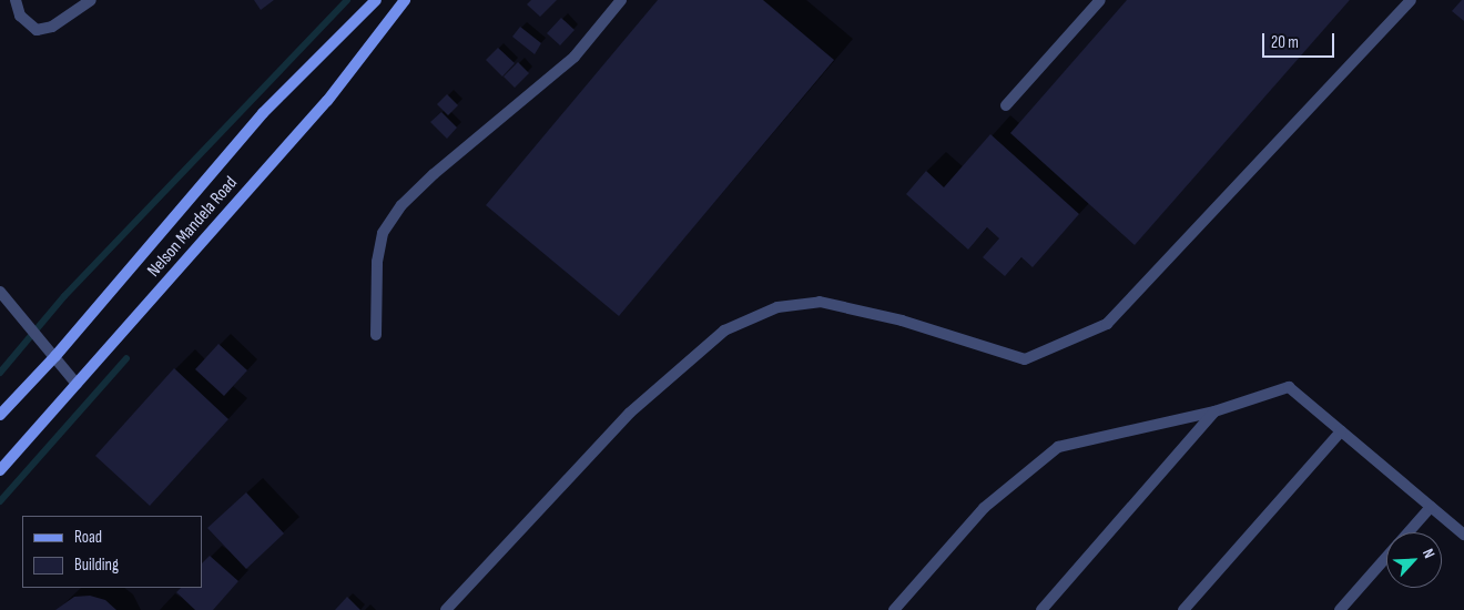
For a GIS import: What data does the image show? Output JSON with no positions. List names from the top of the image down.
{
  "streets": {
    "main road": ["Nelson Mandela Road"]
  },
  "legend": ["Road", "Building"],
  "scale_bar": "20 m",
  "north": "top right"
}
